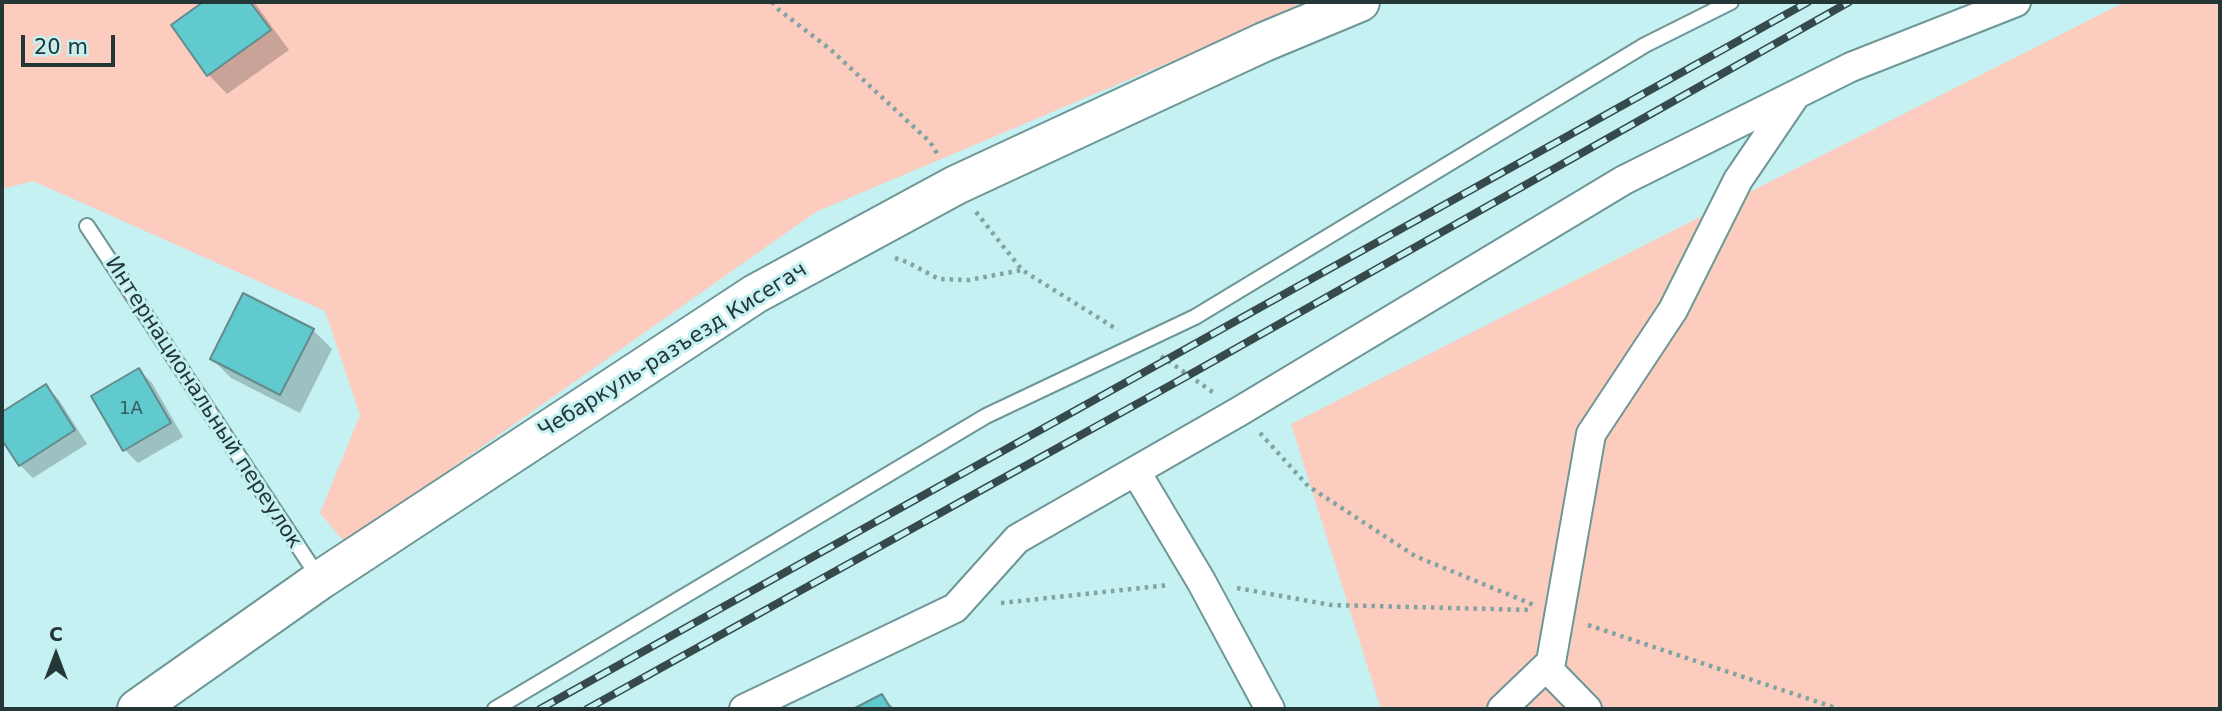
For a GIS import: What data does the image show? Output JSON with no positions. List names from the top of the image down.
{
  "streets": {
    "street": ["Чебаркуль-разъезд Кисегач"],
    "lane": ["Интернациональный переулок"]
  },
  "crossings": [
    ["Чебаркуль-разъезд Кисегач", "Интернациональный переулок"]
  ],
  "house_numbers": ["1А"],
  "scale_bar": "20 m",
  "north": "top"
}
